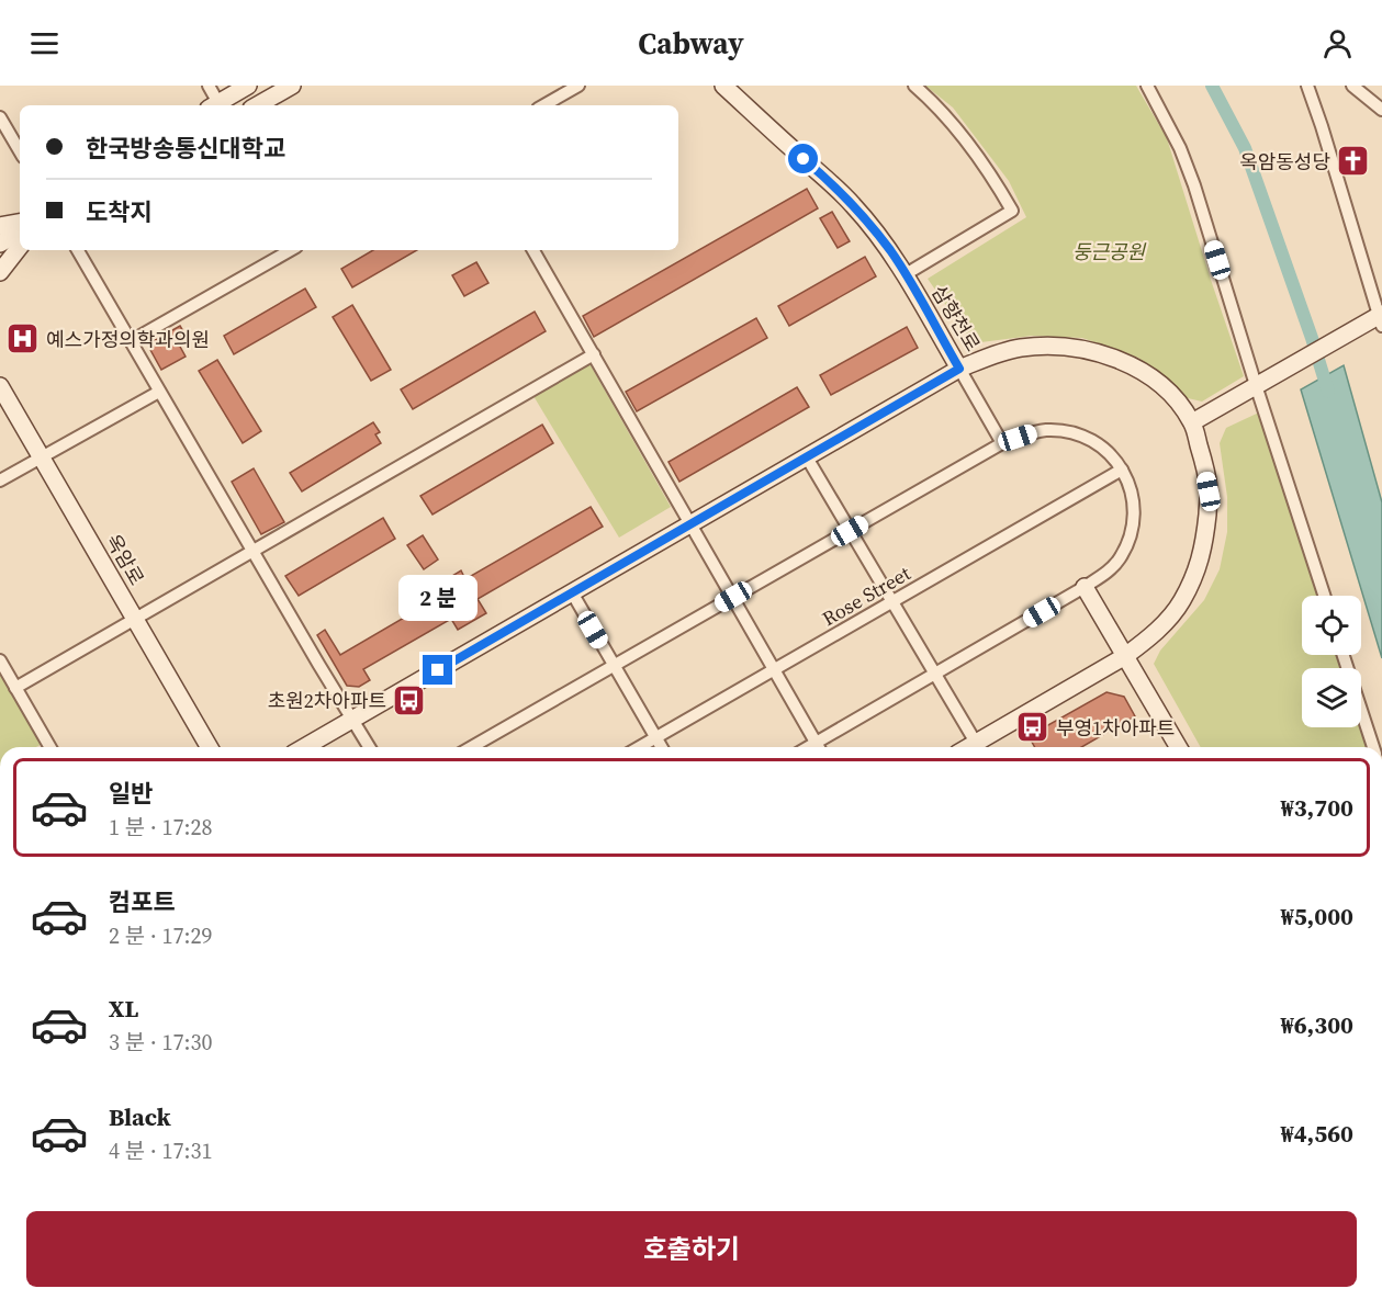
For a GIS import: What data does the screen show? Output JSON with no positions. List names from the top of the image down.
{
  "streets": {
    "street": ["삼향천로", "옥암로", "Rose Street"]
  },
  "parks": ["둥근공원"],
  "places": {
    "church": ["옥암동성당"],
    "hospital": ["예스가정의학과의원"],
    "bus stop": ["초원2차아파트", "부영1차아파트"]
  },
  "page": {
    "header": "Cabway",
    "banner": ["한국방송통신대학교", "도착지"],
    "bubble": "2 분",
    "list": [
      {
        "name": "일반",
        "note": "1 분 · 17:28",
        "value": "₩3,700"
      },
      {
        "name": "컴포트",
        "note": "2 분 · 17:29",
        "value": "₩5,000"
      },
      {
        "name": "XL",
        "note": "3 분 · 17:30",
        "value": "₩6,300"
      },
      {
        "name": "Black",
        "note": "4 분 · 17:31",
        "value": "₩4,560"
      }
    ],
    "buttons": "호출하기"
  }
}
